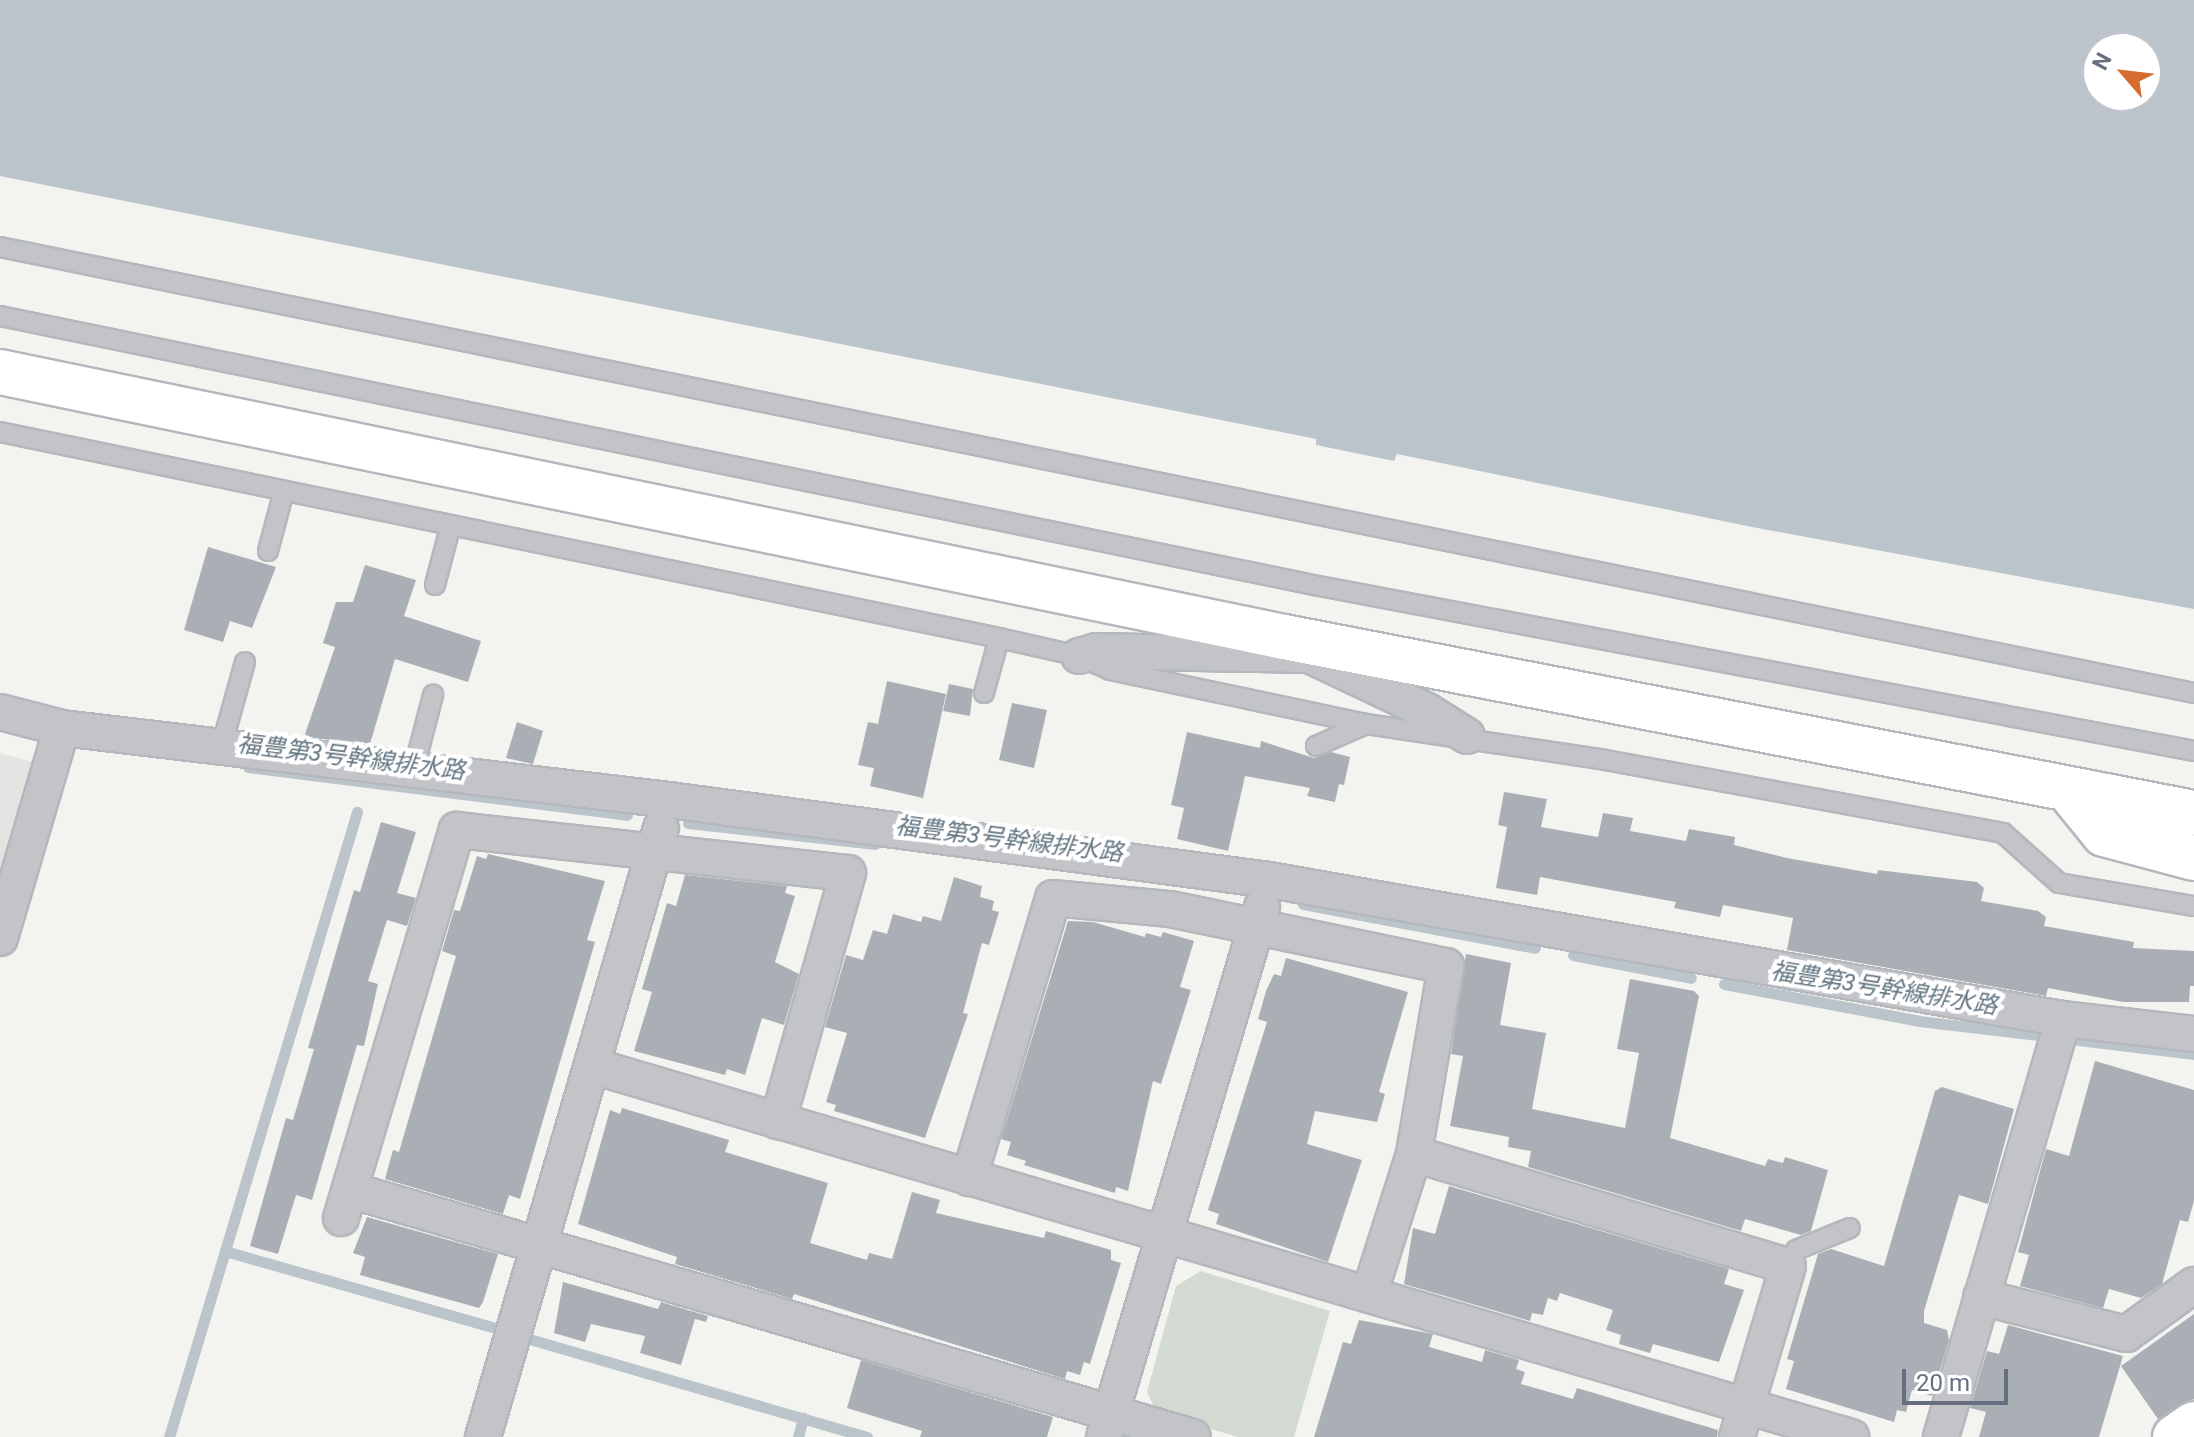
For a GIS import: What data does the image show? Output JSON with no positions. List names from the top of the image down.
{
  "water": ["福豊第3号幹線排水路"],
  "scale_bar": "20 m",
  "north": "top left"
}
